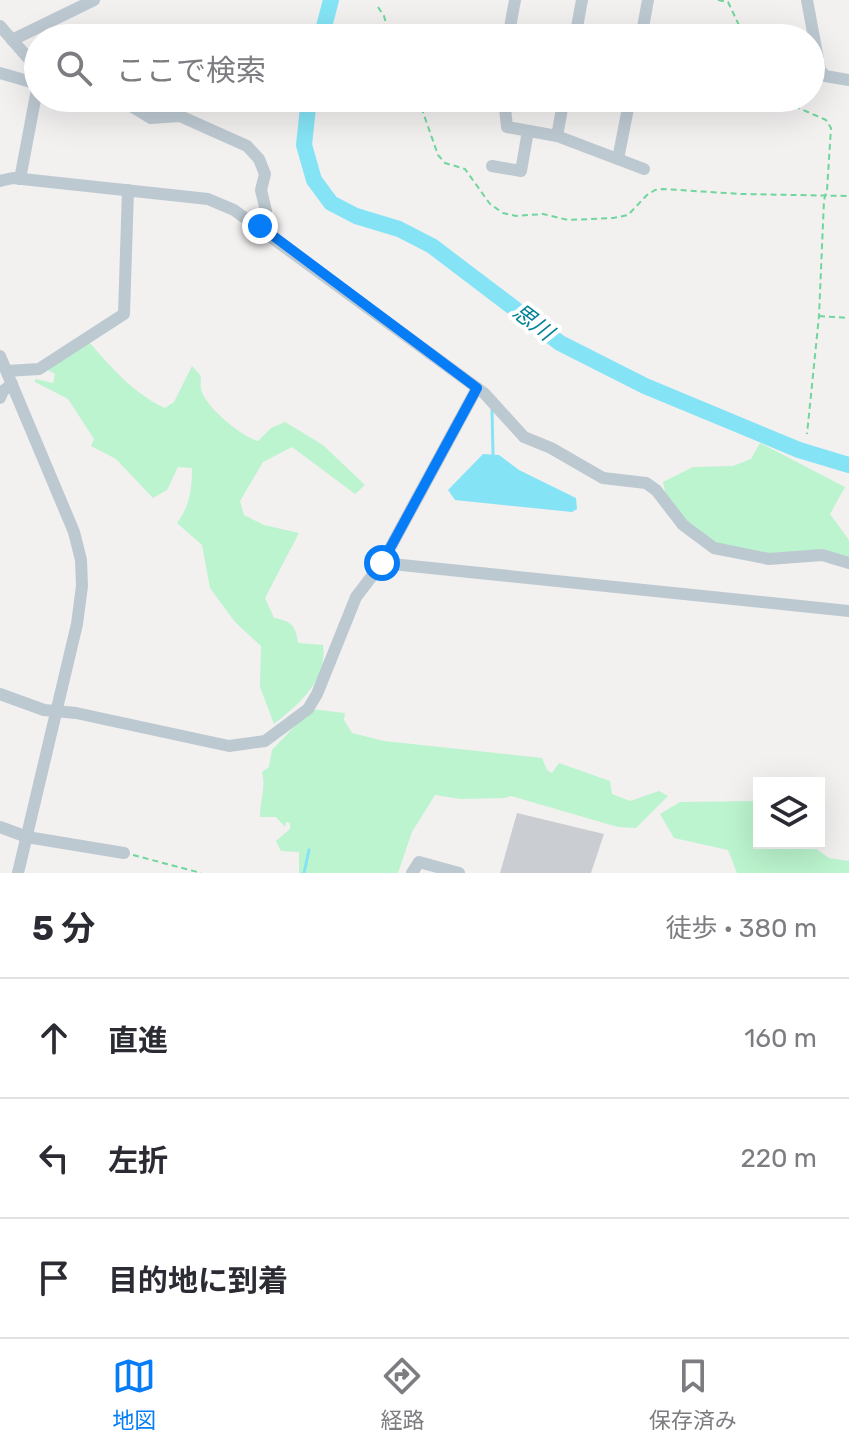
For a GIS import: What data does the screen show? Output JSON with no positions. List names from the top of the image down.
{
  "water": ["思川"],
  "page": {
    "search": "ここで検索",
    "heading": ["5 分", "徒歩 · 380 m"],
    "list": [
      ["直進", "160 m"],
      ["左折", "220 m"],
      "目的地に到着"
    ],
    "nav": ["地図", "経路", "保存済み"]
  }
}
